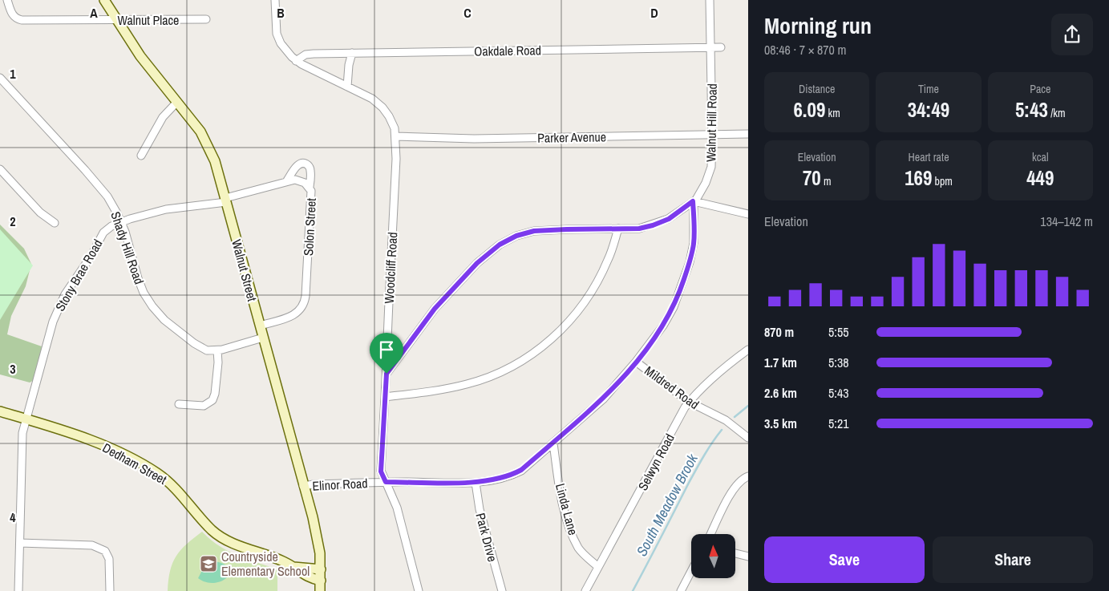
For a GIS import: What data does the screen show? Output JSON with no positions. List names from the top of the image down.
{
  "streets": {
    "main road": ["Walnut Street", "Dedham Street"],
    "street": [
      "Walnut Place",
      "Oakdale Road",
      "Walnut Hill Road",
      "Parker Avenue",
      "Solon Street",
      "Shady Hill Road",
      "Woodcliff Road",
      "Stony Brae Road",
      "Mildred Road",
      "Selwyn Road",
      "Elinor Road",
      "Linda Lane",
      "Park Drive"
    ]
  },
  "crossings": [
    ["Walnut Place", "Walnut Street"],
    ["Oakdale Road", "Walnut Hill Road"],
    ["Oakdale Road", "Woodcliff Road"],
    ["Walnut Hill Road", "Parker Avenue"],
    ["Walnut Hill Road", "Woodcliff Road"],
    ["Walnut Hill Road", "Elinor Road"],
    ["Parker Avenue", "Woodcliff Road"],
    ["Solon Street", "Walnut Street"],
    ["Solon Street", "Stony Brae Road"],
    ["Shady Hill Road", "Walnut Street"],
    ["Shady Hill Road", "Stony Brae Road"],
    ["Woodcliff Road", "Elinor Road"],
    ["Walnut Street", "Stony Brae Road"],
    ["Walnut Street", "Dedham Street"],
    ["Walnut Street", "Elinor Road"],
    ["Stony Brae Road", "Dedham Street"],
    ["Mildred Road", "Selwyn Road"],
    ["Mildred Road", "Elinor Road"],
    ["Selwyn Road", "Linda Lane"],
    ["Elinor Road", "Linda Lane"],
    ["Elinor Road", "Park Drive"]
  ],
  "water": ["South Meadow Brook"],
  "places": {
    "school or university": ["Countryside Elementary School"]
  },
  "north": "top",
  "page": {
    "heading": ["Morning run", "08:46 · 7 × 870 m"],
    "stats": [
      ["Distance", "6.09 km"],
      ["Time", "34:49"],
      ["Pace", "5:43 /km"],
      ["Elevation", "70 m"],
      ["Heart rate", "169 bpm"],
      ["kcal", "449"]
    ],
    "chart": ["Elevation", "134–142 m"],
    "list": [
      {
        "name": "870 m",
        "note": "5:55"
      },
      {
        "name": "1.7 km",
        "note": "5:38"
      },
      {
        "name": "2.6 km",
        "note": "5:43"
      },
      {
        "name": "3.5 km",
        "note": "5:21"
      }
    ],
    "buttons": ["Save", "Share"]
  },
  "grid": {
    "columns": [
      "A",
      "B",
      "C",
      "D"
    ],
    "rows": [
      "1",
      "2",
      "3",
      "4"
    ]
  }
}
